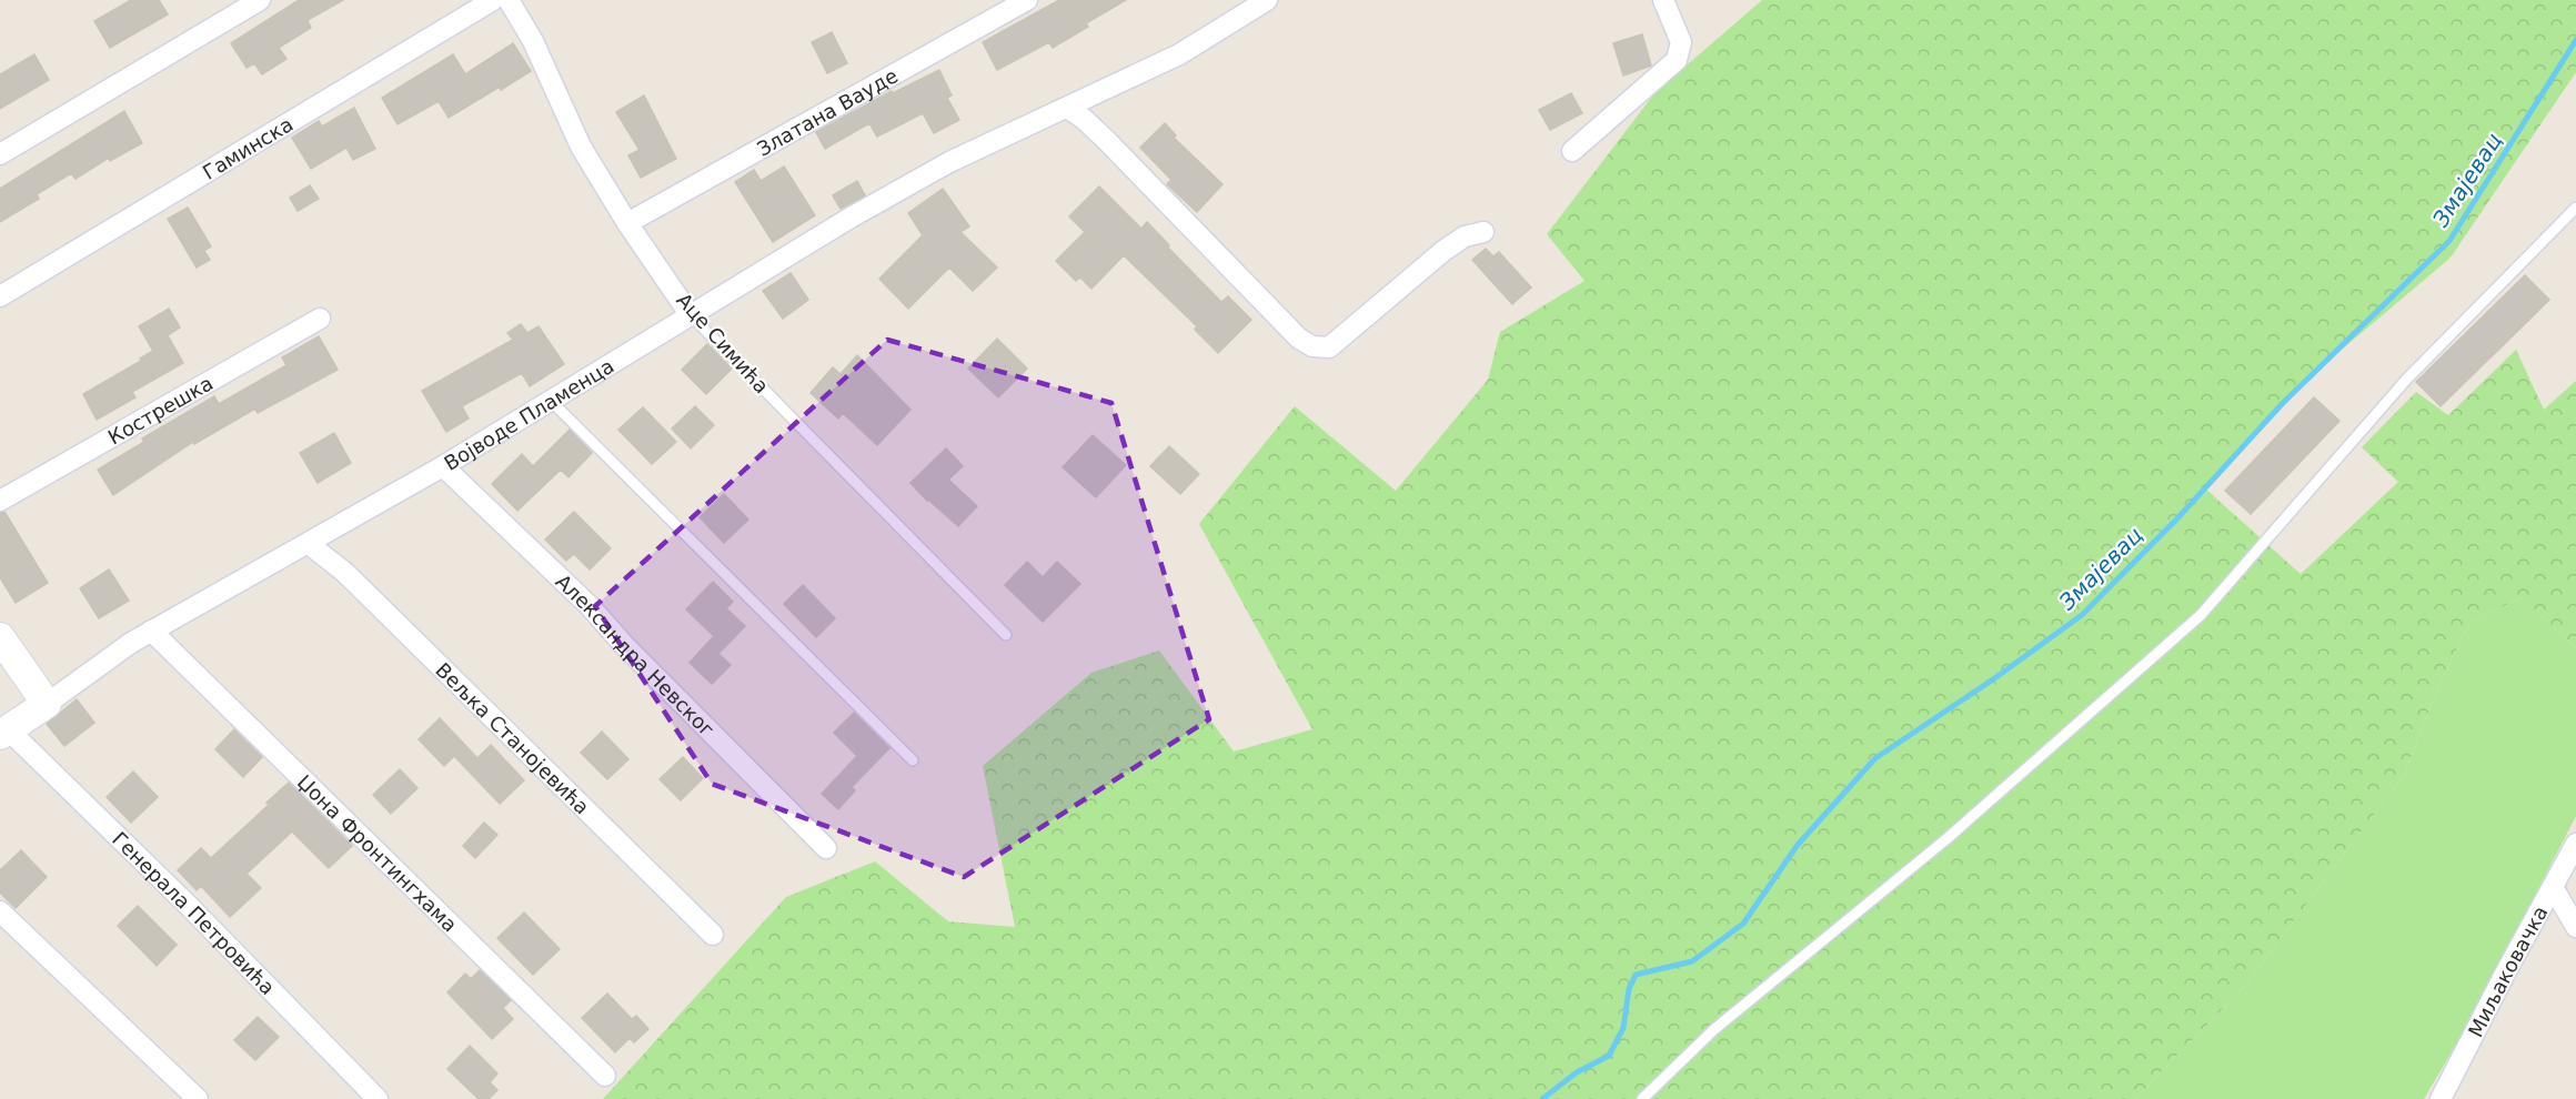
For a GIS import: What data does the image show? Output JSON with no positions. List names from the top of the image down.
{
  "streets": {
    "street": [
      "Златана Вауде",
      "Гаминска",
      "Аце Симића",
      "Кострешка",
      "Војводе Пламенца",
      "Александра Невског",
      "Вељка Станојевића",
      "Џона Фронтингхама",
      "Генерала Петровића",
      "Миљаковачка"
    ]
  },
  "crossings": [
    ["Златана Вауде", "Аце Симића"],
    ["Аце Симића", "Војводе Пламенца"],
    ["Војводе Пламенца", "Александра Невског"],
    ["Војводе Пламенца", "Вељка Станојевића"],
    ["Војводе Пламенца", "Џона Фронтингхама"],
    ["Војводе Пламенца", "Генерала Петровића"]
  ],
  "water": ["Змајевац"]
}
